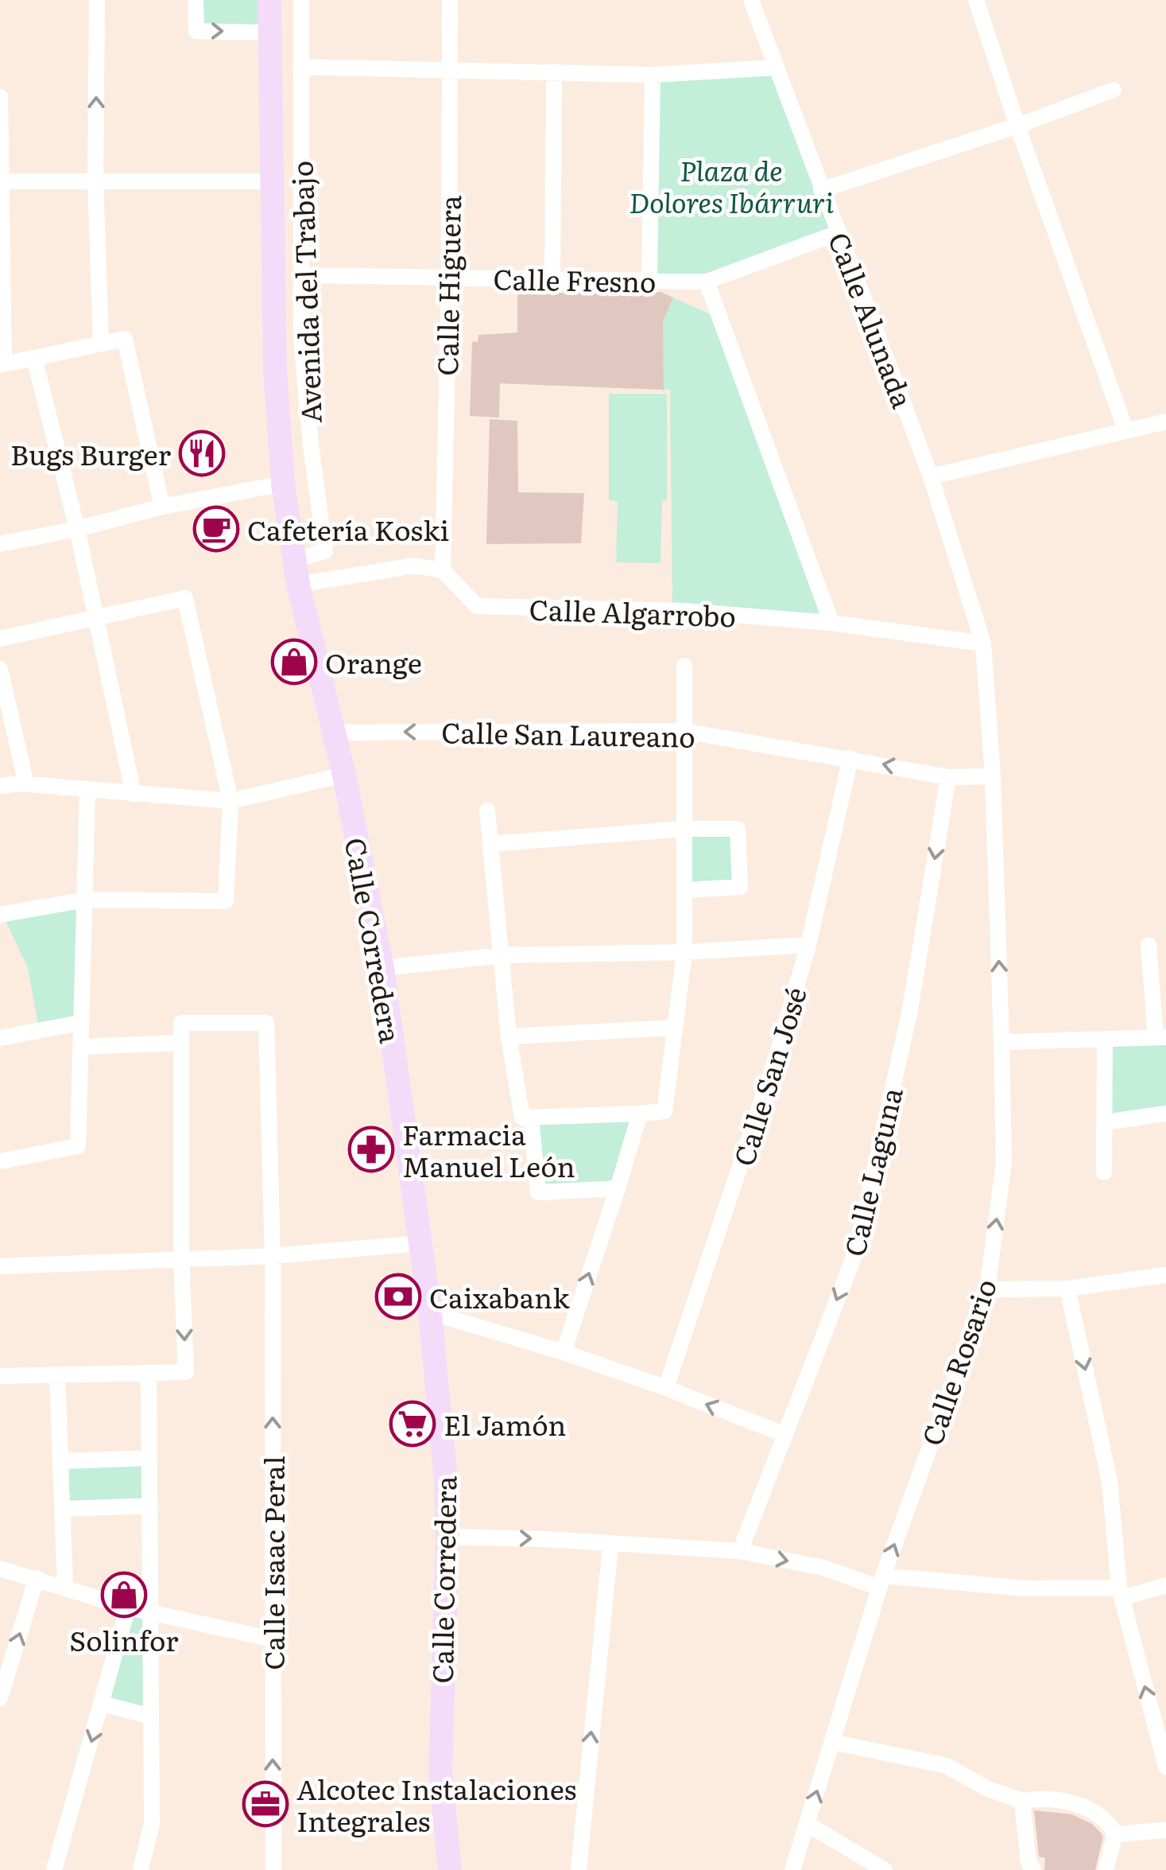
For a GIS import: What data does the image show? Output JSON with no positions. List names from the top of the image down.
{
  "streets": {
    "street": [
      "Calle Fresno",
      "Calle Higuera",
      "Avenida del Trabajo",
      "Calle Alunada",
      "Calle Algarrobo",
      "Calle San Laureano",
      "Calle Corredera",
      "Calle San José",
      "Calle Laguna",
      "Calle Rosario",
      "Calle Isaac Peral"
    ]
  },
  "crossings": [
    ["Calle Fresno", "Calle Higuera"],
    ["Calle Fresno", "Avenida del Trabajo"],
    ["Calle Fresno", "Calle Alunada"],
    ["Calle Higuera", "Calle Algarrobo"],
    ["Avenida del Trabajo", "Calle San Laureano"],
    ["Avenida del Trabajo", "Calle Corredera"],
    ["Calle Alunada", "Calle Algarrobo"],
    ["Calle Alunada", "Calle Rosario"],
    ["Calle Algarrobo", "Calle Rosario"],
    ["Calle San Laureano", "Calle San José"],
    ["Calle San Laureano", "Calle Laguna"],
    ["Calle San Laureano", "Calle Rosario"]
  ],
  "one_way": ["Calle Laguna", "Calle Rosario"],
  "parks": ["Plaza de Dolores Ibárruri"],
  "places": {
    "restaurant": ["Bugs Burger"],
    "cafe": ["Cafetería Koski"],
    "shop": ["Orange", "Solinfor"],
    "pharmacy": ["Farmacia Manuel León"],
    "bank": ["Caixabank"],
    "supermarket": ["El Jamón"],
    "office": ["Alcotec Instalaciones Integrales"]
  }
}
